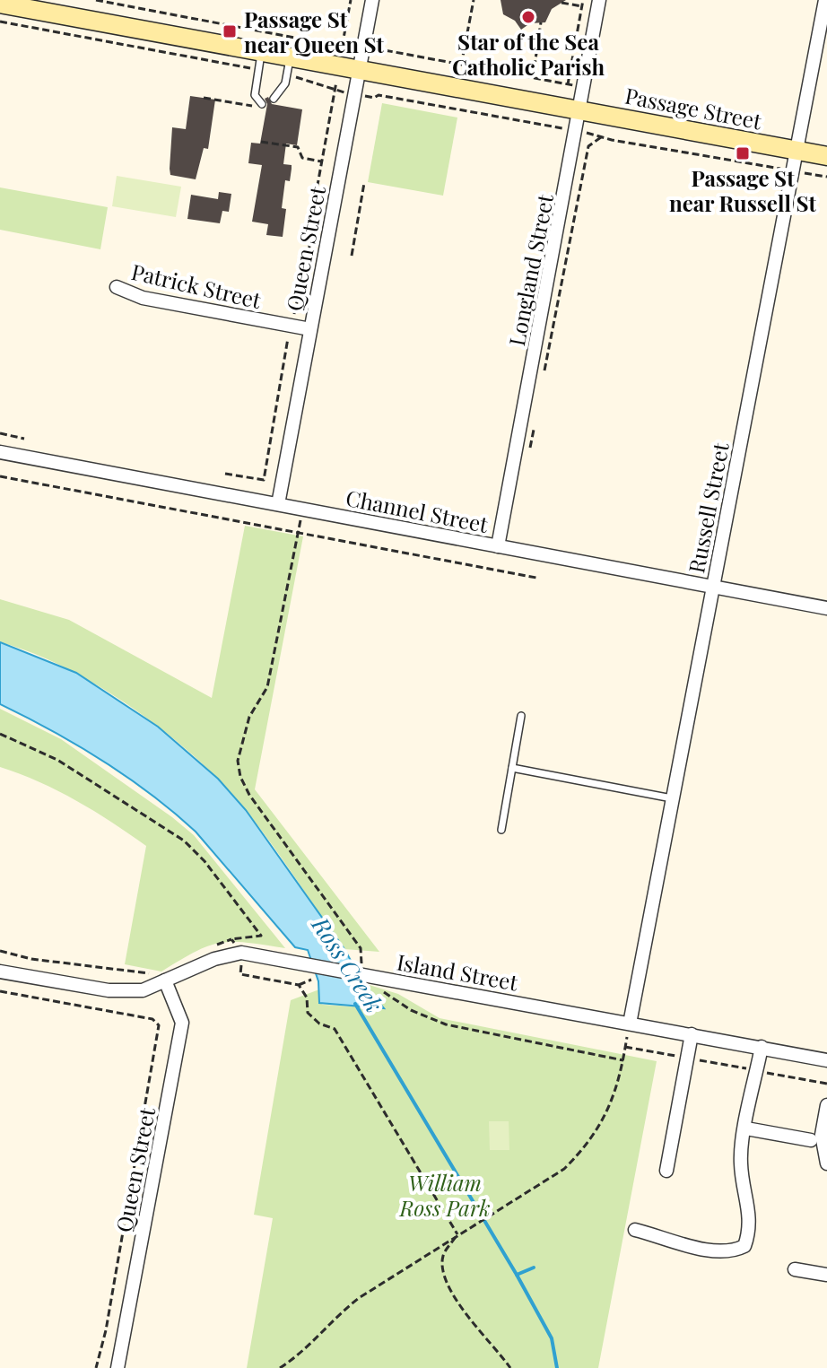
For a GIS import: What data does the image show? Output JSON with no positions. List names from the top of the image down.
{
  "streets": {
    "street": [
      "Passage Street",
      "Queen Street",
      "Longland Street",
      "Patrick Street",
      "Russell Street",
      "Channel Street",
      "Island Street"
    ]
  },
  "crossings": [
    ["Passage Street", "Queen Street"],
    ["Passage Street", "Longland Street"],
    ["Passage Street", "Russell Street"],
    ["Queen Street", "Patrick Street"],
    ["Queen Street", "Channel Street"],
    ["Queen Street", "Island Street"],
    ["Longland Street", "Channel Street"],
    ["Russell Street", "Channel Street"],
    ["Russell Street", "Island Street"]
  ],
  "water": ["Ross Creek"],
  "parks": ["William Ross Park"],
  "places": {
    "other": ["Star of the Sea Catholic Parish"],
    "transit": ["Passage St near Queen St", "Passage St near Russell St"]
  }
}
